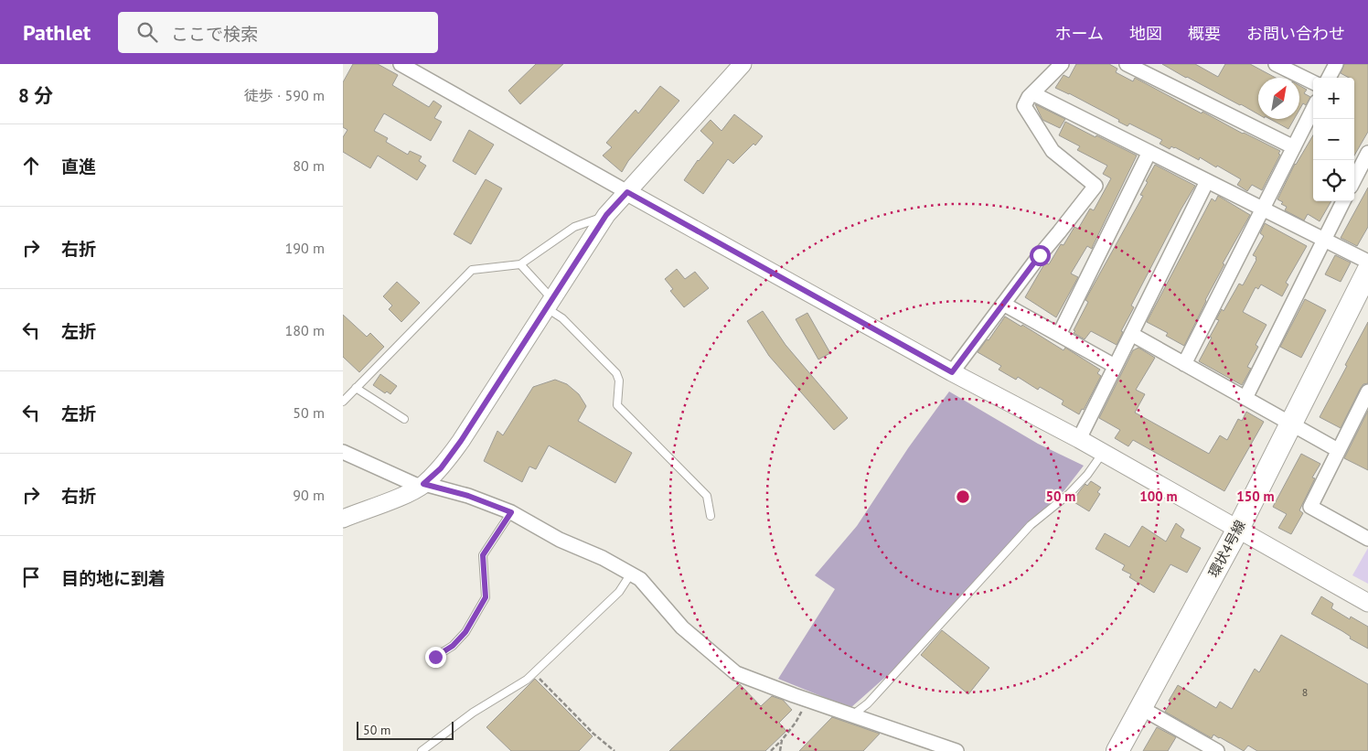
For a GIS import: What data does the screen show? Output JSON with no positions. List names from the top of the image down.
{
  "streets": {
    "main road": ["環状4号線"]
  },
  "house_numbers": ["8"],
  "scale_bar": "50 m",
  "north": "top right",
  "page": {
    "header": "Pathlet",
    "search": "ここで検索",
    "nav": [
      "ホーム",
      "地図",
      "概要",
      "お問い合わせ"
    ],
    "heading": ["8 分", "徒歩 · 590 m"],
    "map_buttons": ["+", "−"],
    "list": [
      ["直進", "80 m"],
      ["右折", "190 m"],
      ["左折", "180 m"],
      ["左折", "50 m"],
      ["右折", "90 m"],
      "目的地に到着"
    ],
    "scale": "50 m"
  },
  "rings": ["50 m", "100 m", "150 m"]
}
